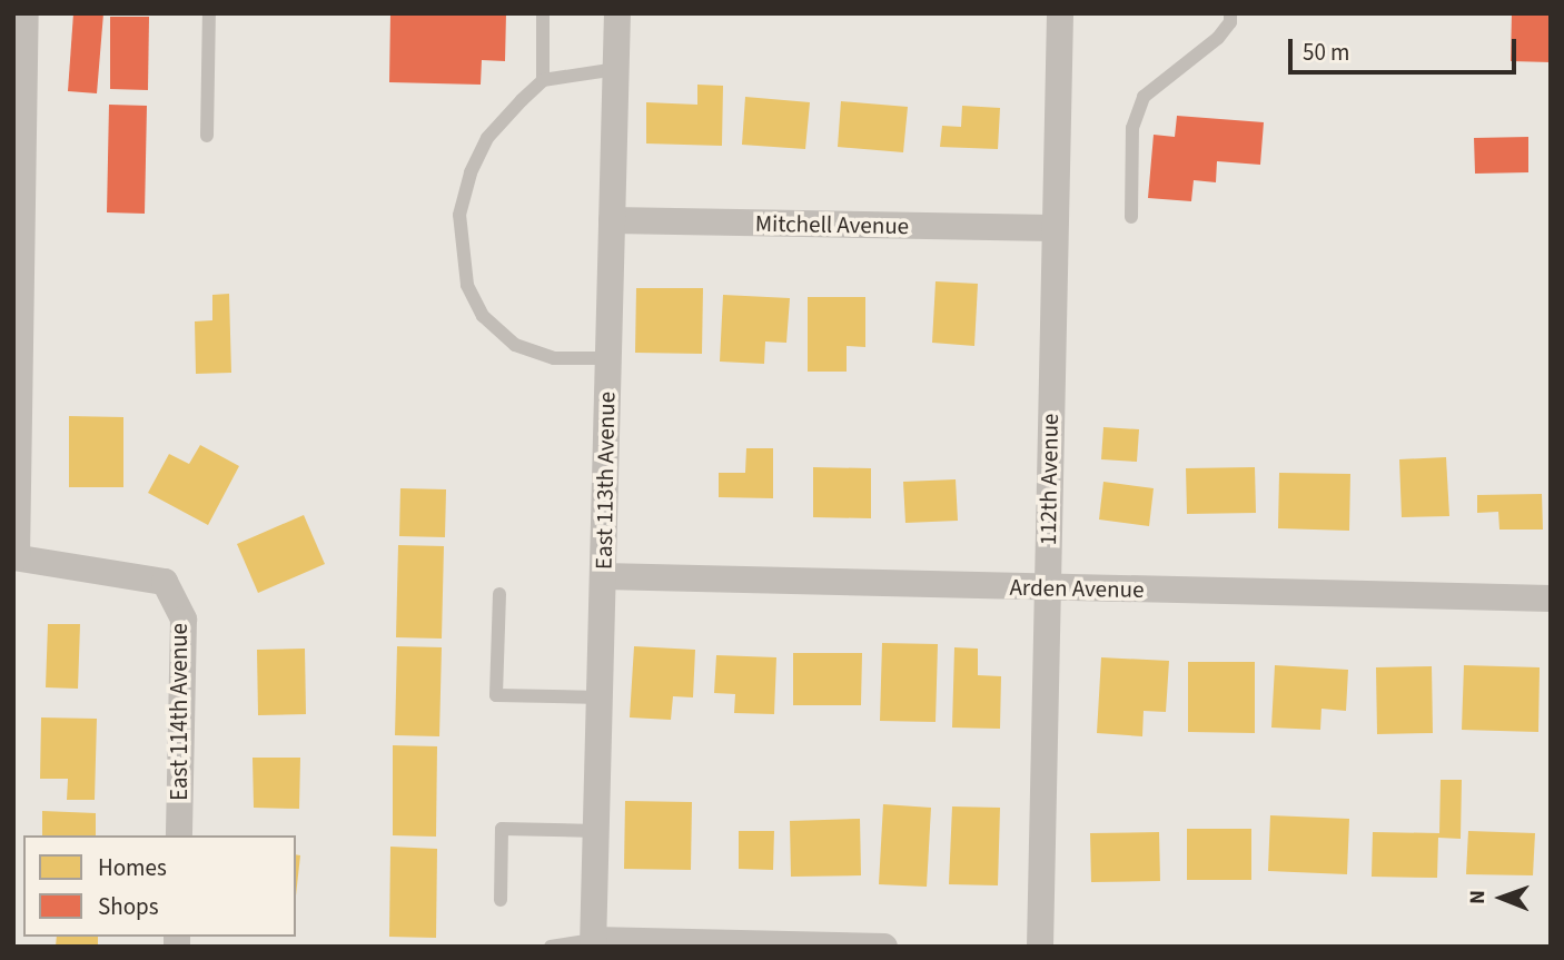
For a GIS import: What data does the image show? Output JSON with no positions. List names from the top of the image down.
{
  "streets": {
    "street": [
      "Mitchell Avenue",
      "112th Avenue",
      "East 113th Avenue",
      "Arden Avenue",
      "East 114th Avenue"
    ]
  },
  "crossings": [
    ["Mitchell Avenue", "112th Avenue"],
    ["Mitchell Avenue", "East 113th Avenue"],
    ["112th Avenue", "Arden Avenue"],
    ["East 113th Avenue", "Arden Avenue"]
  ],
  "legend": ["Homes", "Shops"],
  "scale_bar": "50 m",
  "north": "left"
}
